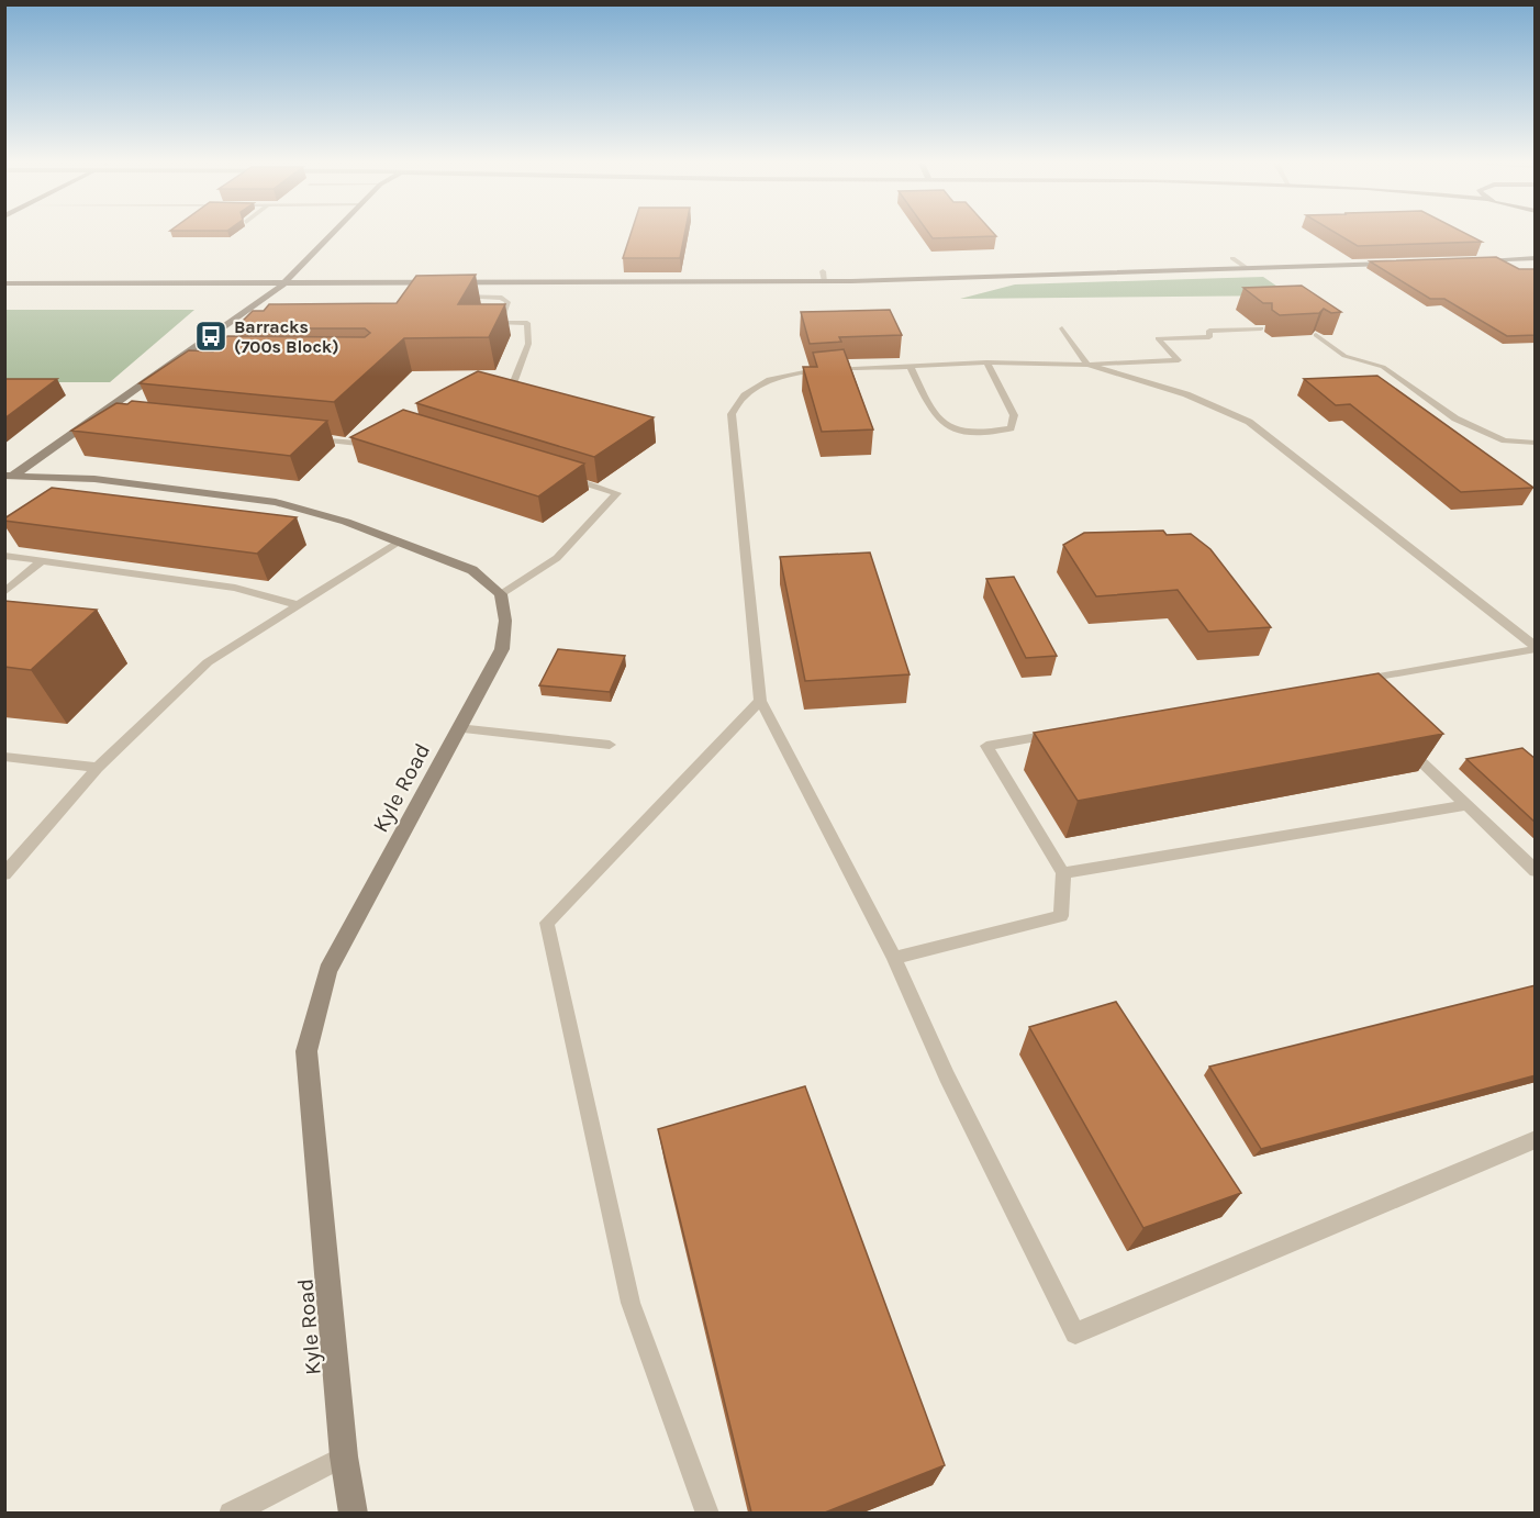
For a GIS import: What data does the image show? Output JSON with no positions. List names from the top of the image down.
{
  "streets": {
    "main road": ["Kyle Road"]
  },
  "places": {
    "bus stop": ["Barracks (700s Block)"]
  }
}
